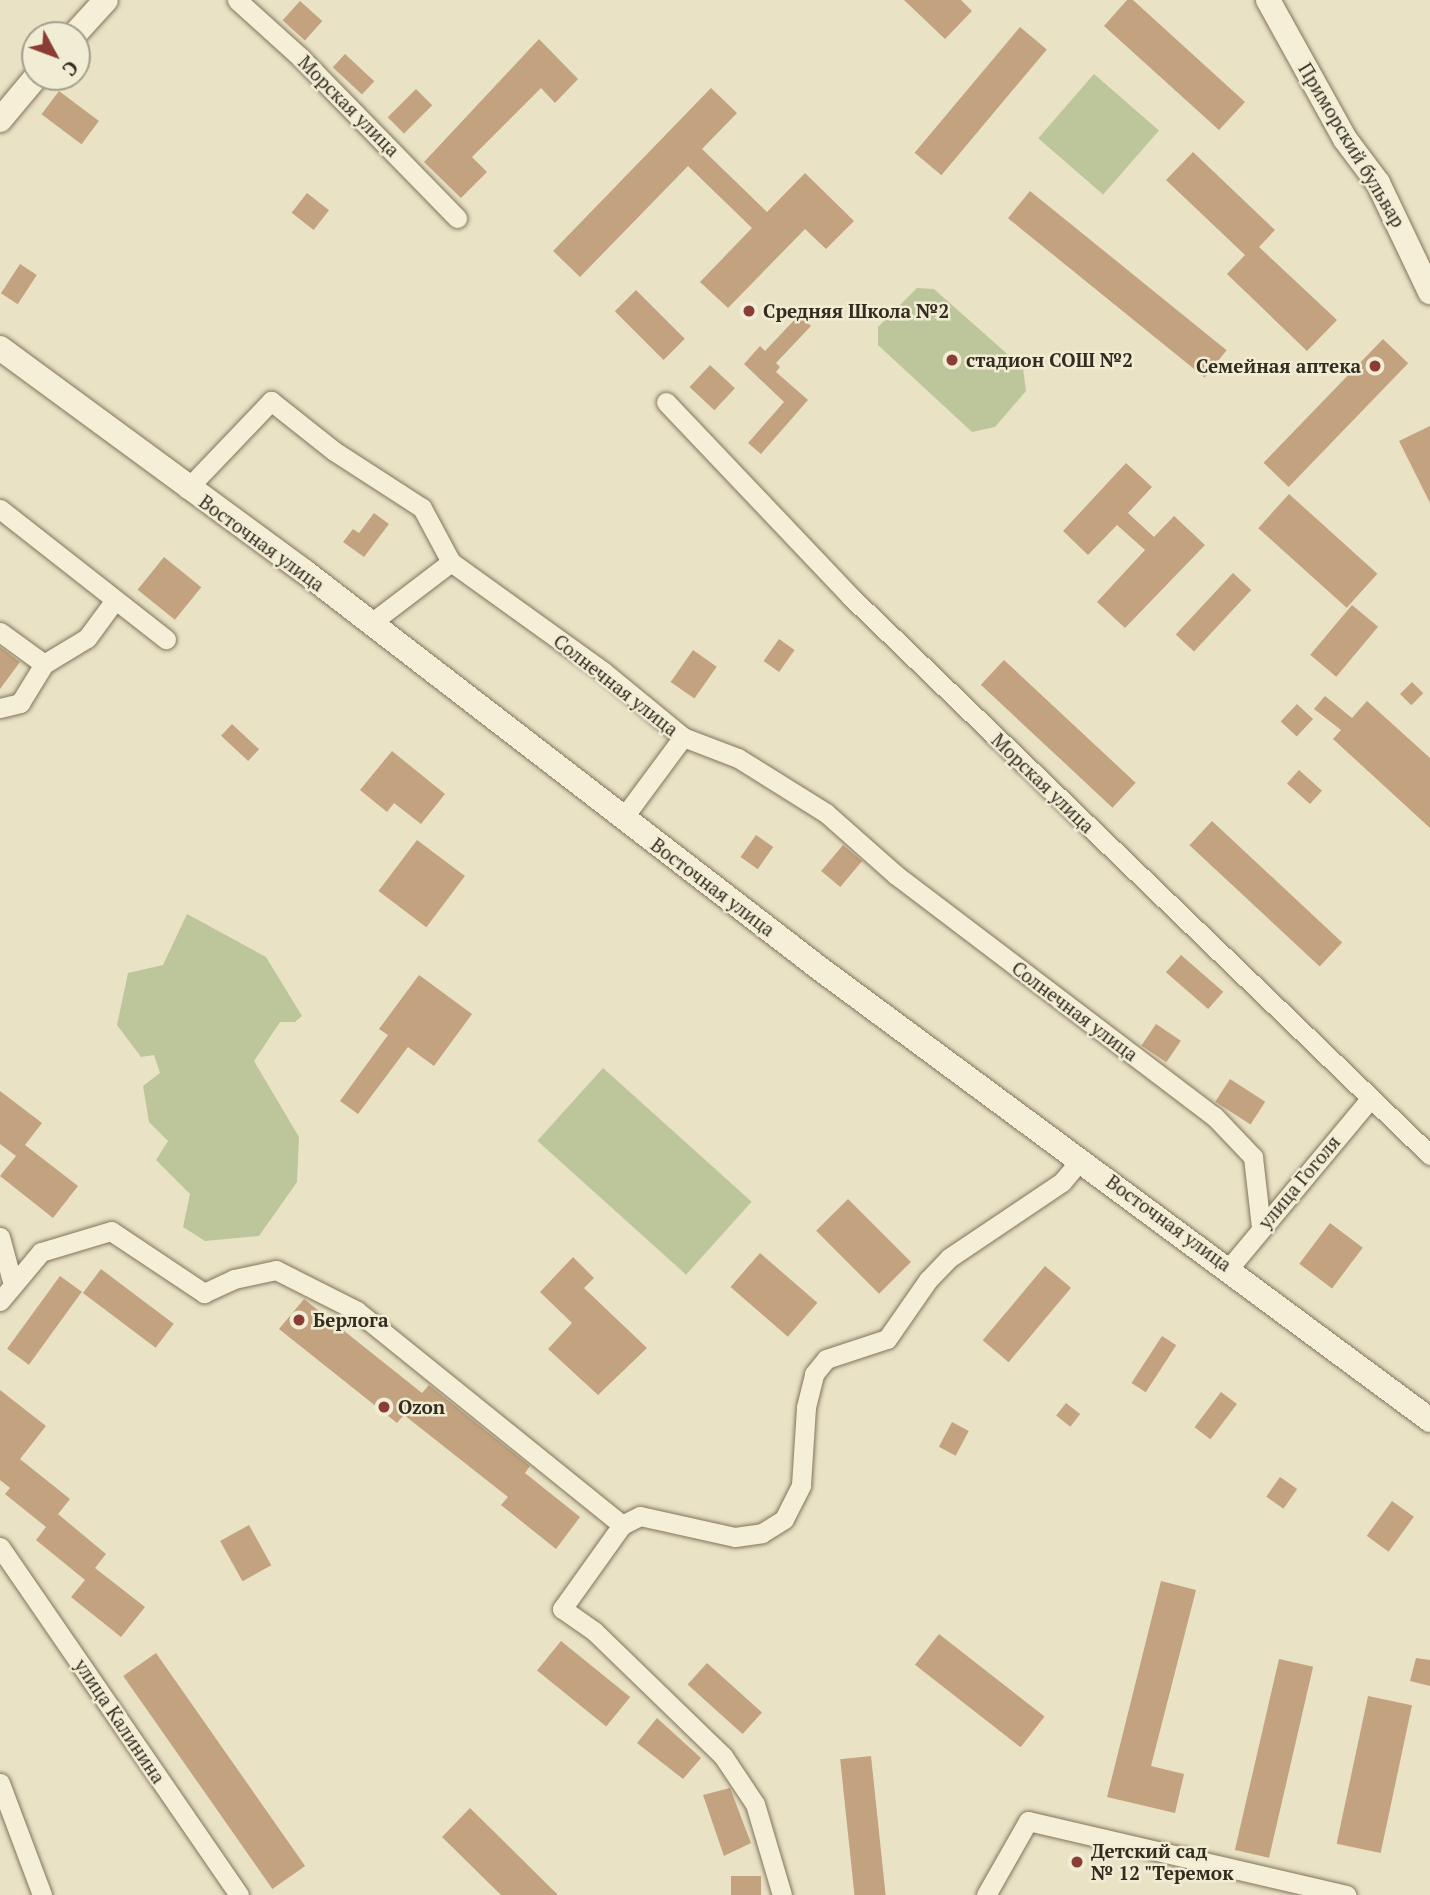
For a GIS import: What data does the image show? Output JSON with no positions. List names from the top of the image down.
{
  "streets": {
    "street": [
      "Морская улица",
      "Приморский бульвар",
      "Восточная улица",
      "Солнечная улица",
      "улица Гоголя",
      "улица Калинина"
    ]
  },
  "crossings": [
    ["Морская улица", "улица Гоголя"],
    ["Восточная улица", "Солнечная улица"],
    ["Восточная улица", "улица Гоголя"],
    ["Солнечная улица", "улица Гоголя"]
  ],
  "places": [
    "Средняя Школа №2",
    "стадион СОШ №2",
    "Семейная аптека",
    "Берлога",
    "Ozon",
    "Детский сад № 12 \"Теремок"
  ],
  "north": "bottom right"
}
